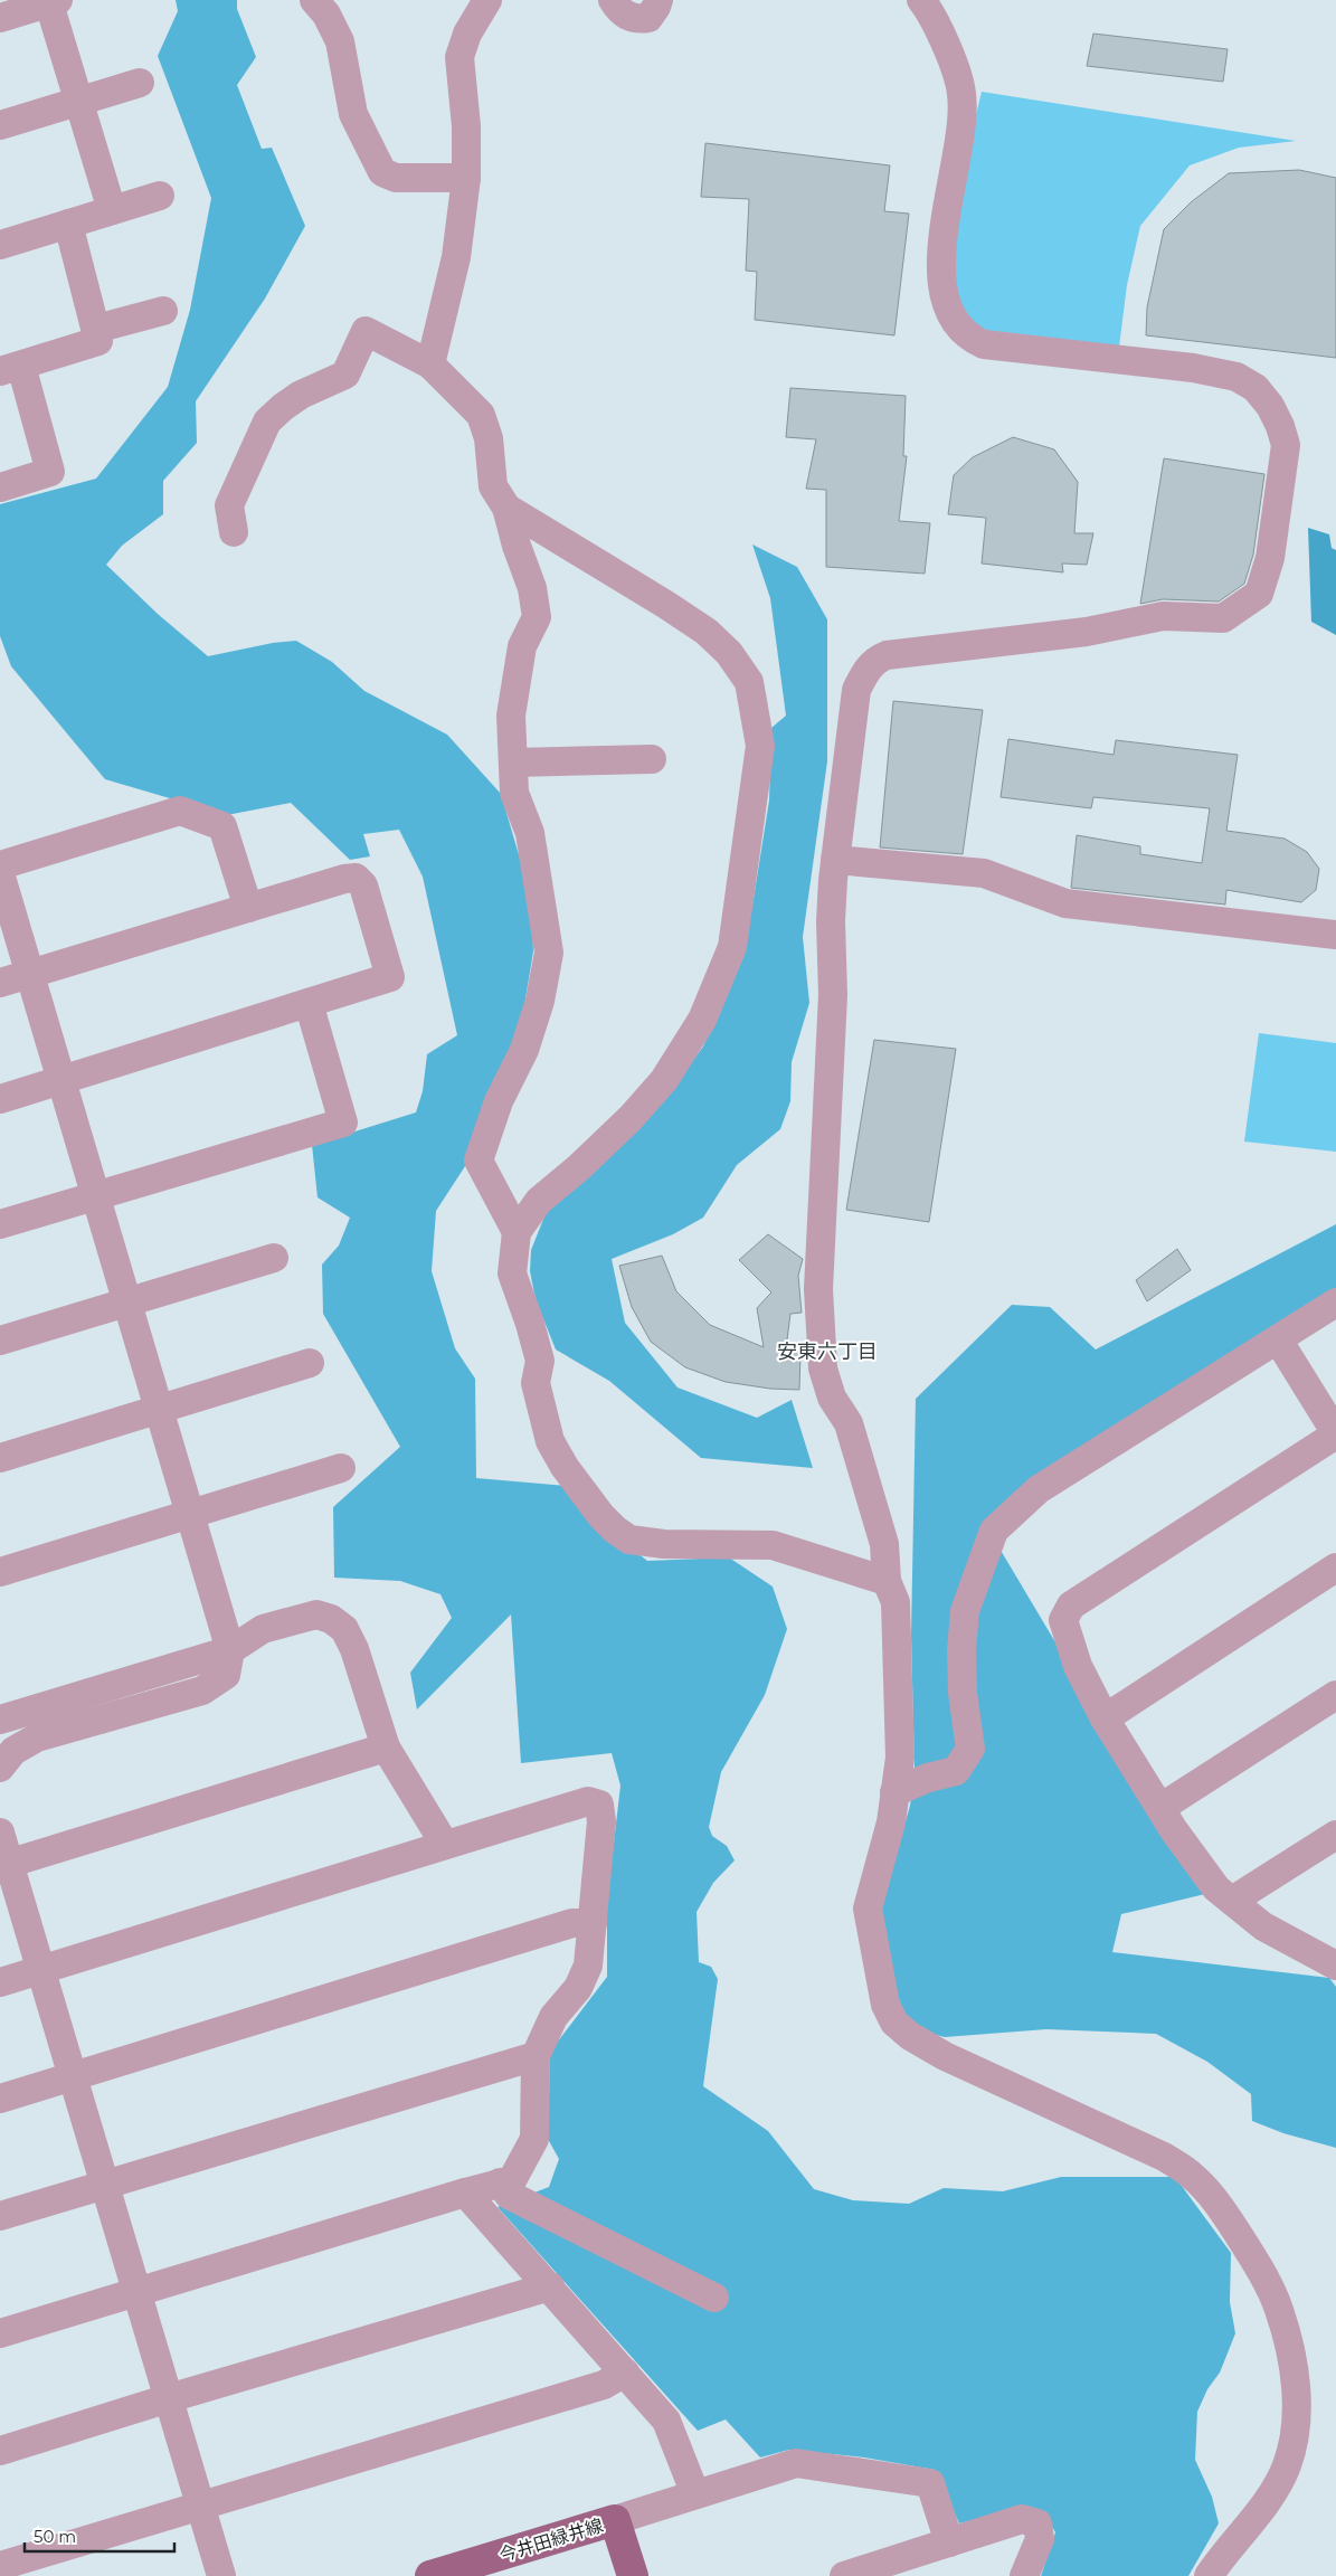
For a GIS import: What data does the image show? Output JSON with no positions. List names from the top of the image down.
{
  "streets": {
    "main road": ["今井田緑井線"]
  },
  "districts": ["安東六丁目"],
  "scale_bar": "50 m"
}
